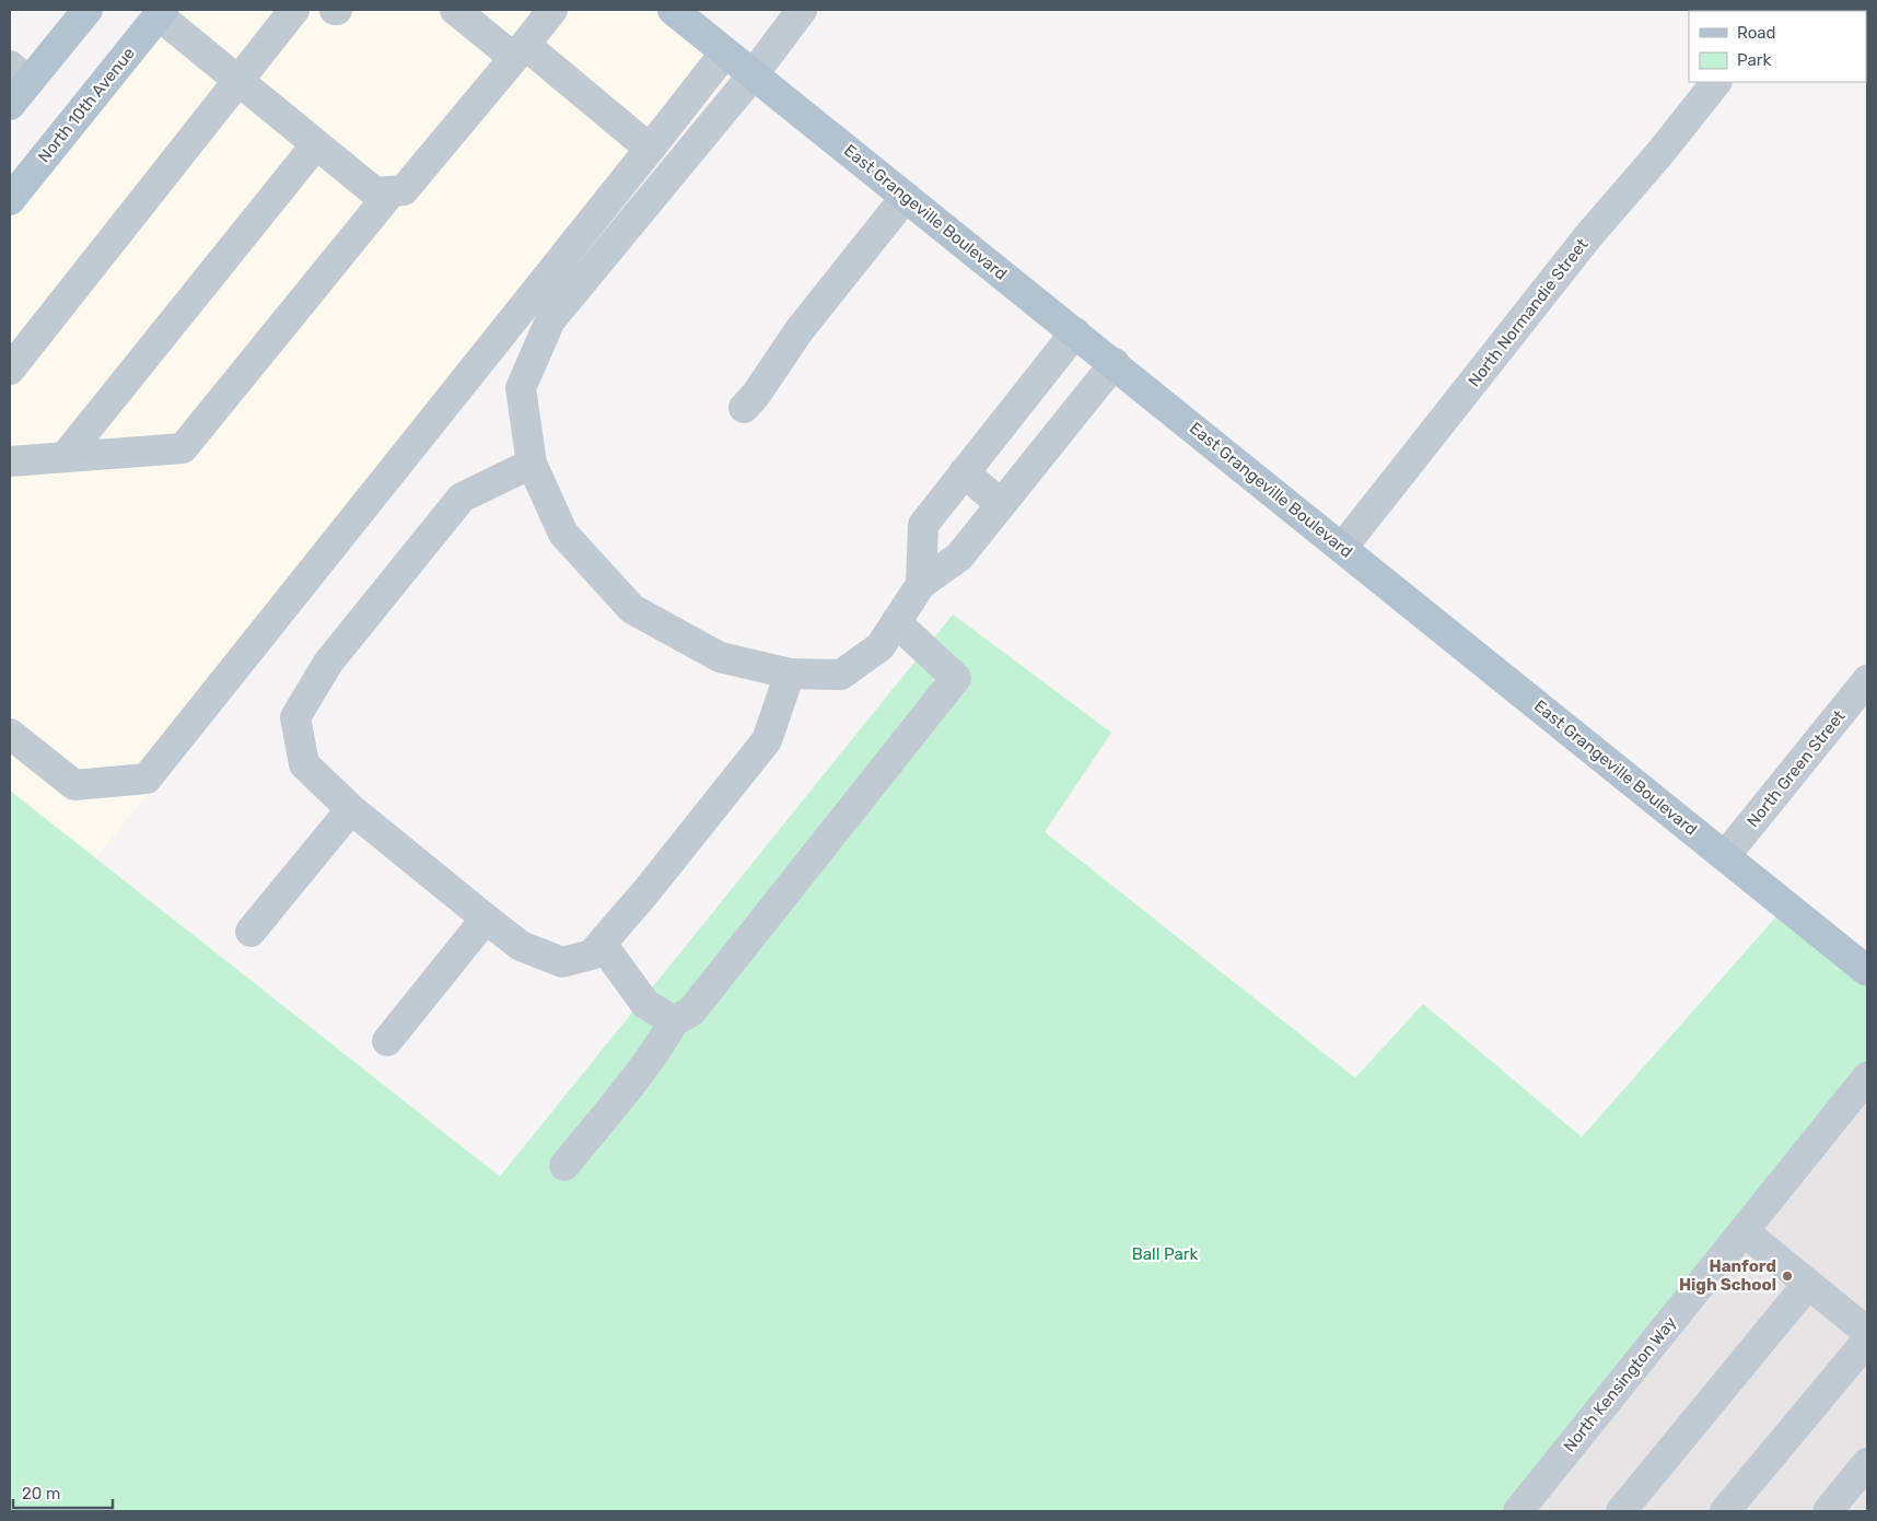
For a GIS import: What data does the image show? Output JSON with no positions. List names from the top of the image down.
{
  "streets": {
    "main road": ["North 10th Avenue", "East Grangeville Boulevard"],
    "street": ["North Normandie Street", "North Green Street", "North Kensington Way"]
  },
  "crossings": [
    ["East Grangeville Boulevard", "North Normandie Street"],
    ["East Grangeville Boulevard", "North Green Street"]
  ],
  "parks": ["Ball Park"],
  "places": ["Hanford High School"],
  "legend": ["Road", "Park"],
  "scale_bar": "20 m"
}
